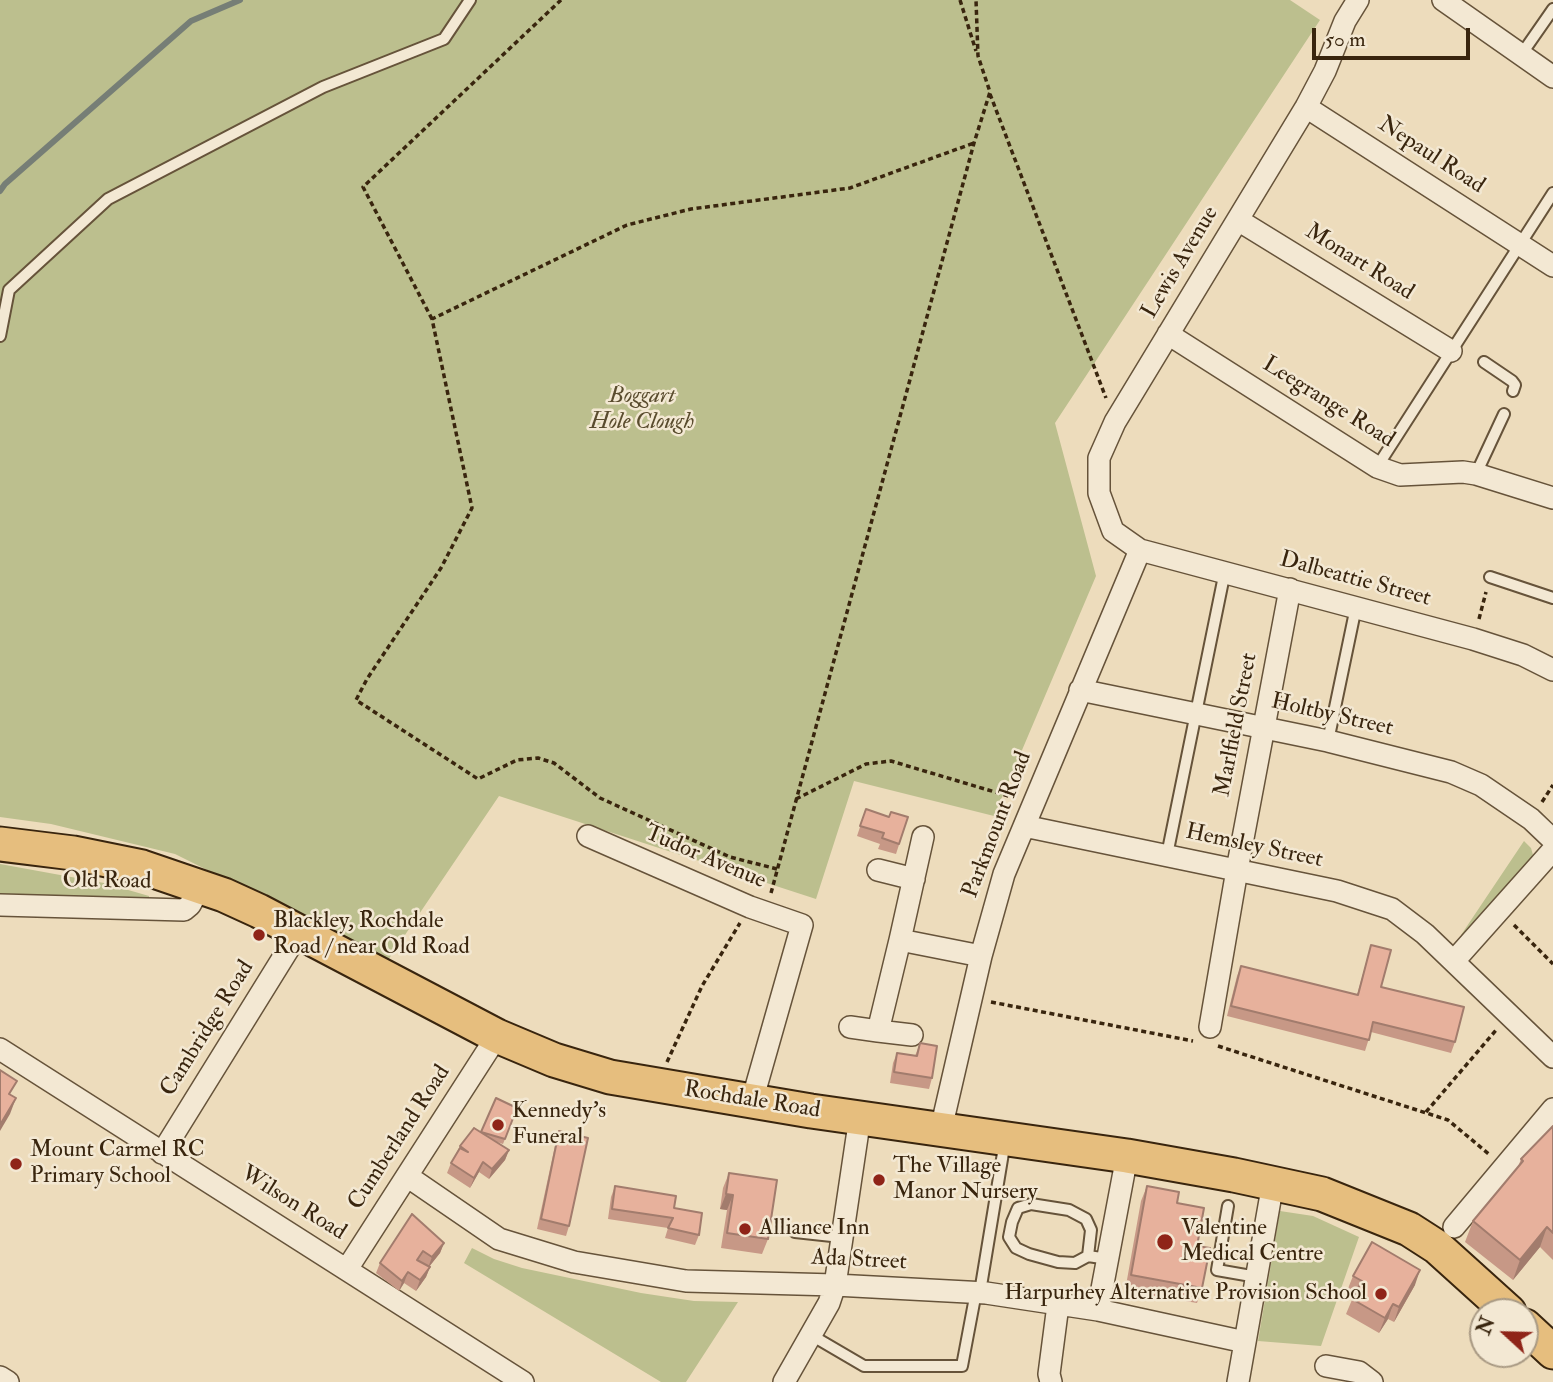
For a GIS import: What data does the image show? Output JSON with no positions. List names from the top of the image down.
{
  "streets": {
    "main road": ["Rochdale Road"],
    "street": [
      "Nepaul Road",
      "Lewis Avenue",
      "Monart Road",
      "Leegrange Road",
      "Dalbeattie Street",
      "Holtby Street",
      "Marlfield Street",
      "Parkmount Road",
      "Hemsley Street",
      "Tudor Avenue",
      "Old Road",
      "Cambridge Road",
      "Cumberland Road",
      "Wilson Road",
      "Ada Street"
    ]
  },
  "crossings": [
    ["Nepaul Road", "Lewis Avenue"],
    ["Lewis Avenue", "Monart Road"],
    ["Lewis Avenue", "Leegrange Road"],
    ["Lewis Avenue", "Dalbeattie Street"],
    ["Lewis Avenue", "Parkmount Road"],
    ["Dalbeattie Street", "Marlfield Street"],
    ["Dalbeattie Street", "Parkmount Road"],
    ["Holtby Street", "Marlfield Street"],
    ["Holtby Street", "Parkmount Road"],
    ["Marlfield Street", "Hemsley Street"],
    ["Parkmount Road", "Hemsley Street"],
    ["Parkmount Road", "Rochdale Road"],
    ["Tudor Avenue", "Rochdale Road"],
    ["Old Road", "Rochdale Road"],
    ["Cambridge Road", "Rochdale Road"],
    ["Cambridge Road", "Wilson Road"],
    ["Rochdale Road", "Cumberland Road"],
    ["Cumberland Road", "Wilson Road"],
    ["Cumberland Road", "Ada Street"]
  ],
  "parks": ["Boggart Hole Clough"],
  "places": [
    "Blackley, Rochdale Road / near Old Road",
    "Kennedy's Funeral",
    "Mount Carmel RC Primary School",
    "The Village Manor Nursery",
    "Alliance Inn",
    "Valentine Medical Centre",
    "Harpurhey Alternative Provision School"
  ],
  "scale_bar": "50 m",
  "north": "left"
}
